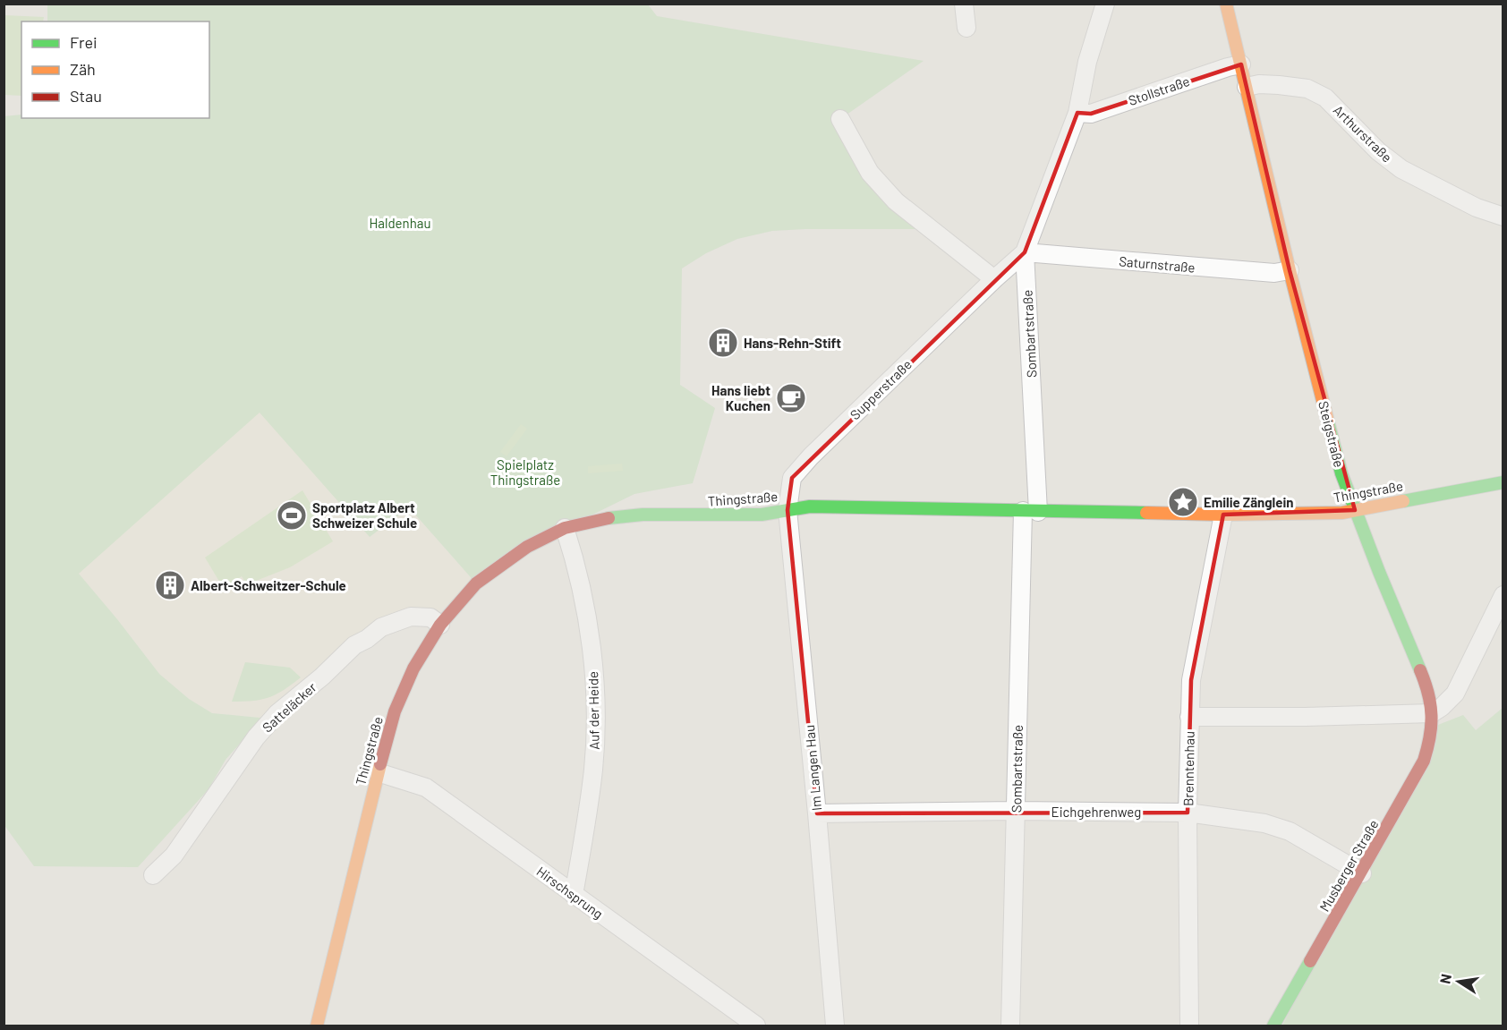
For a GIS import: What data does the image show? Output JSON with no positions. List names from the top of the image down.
{
  "streets": {
    "street": [
      "Stollstraße",
      "Arthurstraße",
      "Saturnstraße",
      "Sombartstraße",
      "Supperstraße",
      "Steigstraße",
      "Thingstraße",
      "Satteläcker",
      "Auf der Heide",
      "Im Langen Hau",
      "Brenntenhau",
      "Eichgehrenweg",
      "Musberger Straße",
      "Hirschsprung"
    ]
  },
  "crossings": [
    ["Stollstraße", "Supperstraße"],
    ["Stollstraße", "Steigstraße"],
    ["Arthurstraße", "Steigstraße"],
    ["Saturnstraße", "Sombartstraße"],
    ["Saturnstraße", "Supperstraße"],
    ["Saturnstraße", "Steigstraße"],
    ["Sombartstraße", "Supperstraße"],
    ["Sombartstraße", "Thingstraße"],
    ["Sombartstraße", "Eichgehrenweg"],
    ["Supperstraße", "Thingstraße"],
    ["Supperstraße", "Im Langen Hau"],
    ["Steigstraße", "Thingstraße"],
    ["Steigstraße", "Musberger Straße"],
    ["Thingstraße", "Satteläcker"],
    ["Thingstraße", "Auf der Heide"],
    ["Thingstraße", "Im Langen Hau"],
    ["Thingstraße", "Brenntenhau"],
    ["Thingstraße", "Hirschsprung"],
    ["Auf der Heide", "Hirschsprung"],
    ["Im Langen Hau", "Eichgehrenweg"],
    ["Brenntenhau", "Eichgehrenweg"],
    ["Eichgehrenweg", "Musberger Straße"]
  ],
  "parks": ["Haldenhau", "Spielplatz Thingstraße"],
  "places": {
    "building": ["Hans-Rehn-Stift", "Albert-Schweitzer-Schule"],
    "cafe": ["Hans liebt Kuchen"],
    "place": ["Emilie Zänglein"],
    "sports": ["Sportplatz Albert Schweizer Schule"]
  },
  "legend": ["Frei", "Zäh", "Stau"],
  "north": "left"
}
